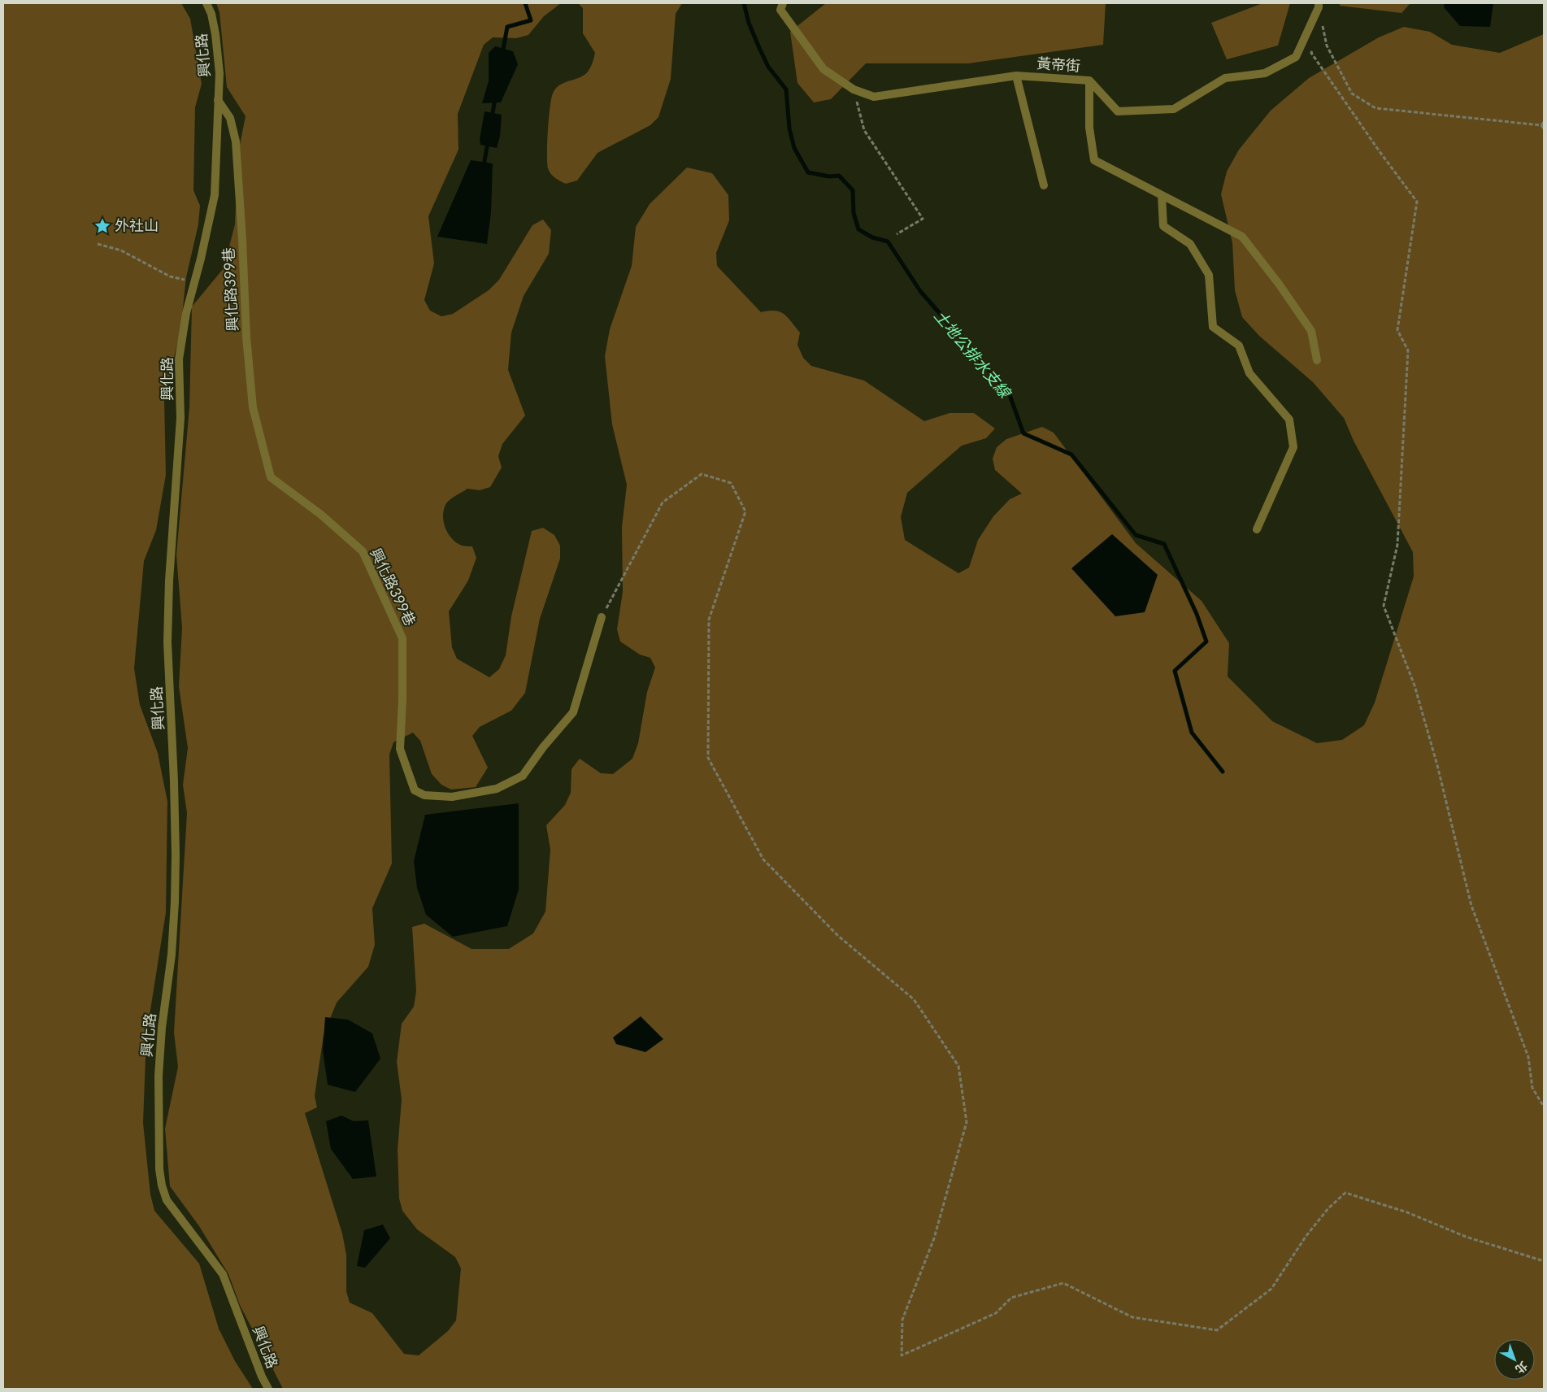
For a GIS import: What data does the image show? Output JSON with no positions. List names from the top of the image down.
{
  "streets": {
    "street": ["興化路", "黃帝街", "興化路399巷"]
  },
  "crossings": [
    ["興化路", "興化路399巷"]
  ],
  "water": ["土地公排水支線"],
  "places": {
    "place": ["外社山"]
  },
  "north": "bottom right"
}
